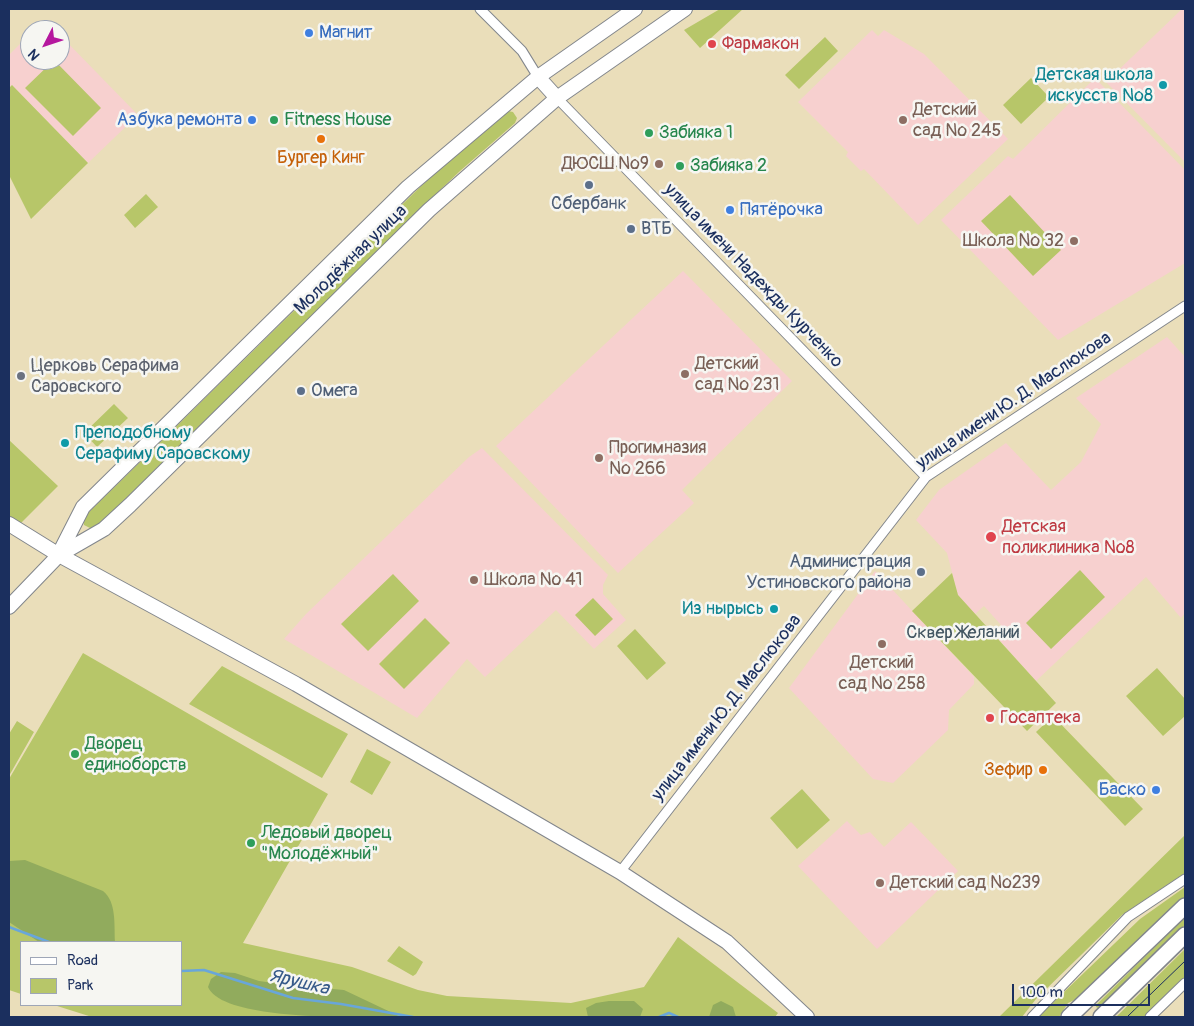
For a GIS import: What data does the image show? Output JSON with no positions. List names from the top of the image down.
{
  "streets": {
    "main road": ["Молодёжная улица"],
    "street": ["улица имени Надежды Курченко", "улица имени Ю. Д. Маслюкова"]
  },
  "crossings": [
    ["Молодёжная улица", "улица имени Надежды Курченко"],
    ["улица имени Надежды Курченко", "улица имени Ю. Д. Маслюкова"]
  ],
  "water": ["Ярушка"],
  "parks": ["Сквер Желаний"],
  "places": [
    "Магнит",
    "Фармакон",
    "Детская школа искусств №8",
    "Азбука ремонта",
    "Fitness House",
    "Детский сад № 245",
    "Забияка 1",
    "Бургер Кинг",
    "ДЮСШ №9",
    "Забияка 2",
    "Сбербанк",
    "Пятёрочка",
    "ВТБ",
    "Школа № 32",
    "Детский сад № 231",
    "Церковь Серафима Саровского",
    "Омега",
    "Преподобному Серафиму Саровскому",
    "Прогимназия № 266",
    "Детская поликлиника №8",
    "Администрация Устиновского района",
    "Школа № 41",
    "Из нырысь",
    "Детский сад № 258",
    "Госаптека",
    "Дворец единоборств",
    "Зефир",
    "Баско",
    "Ледовый дворец \"Молодёжный\"",
    "Детский сад №239"
  ],
  "legend": ["Road", "Park"],
  "scale_bar": "100 m",
  "north": "bottom left"
}
